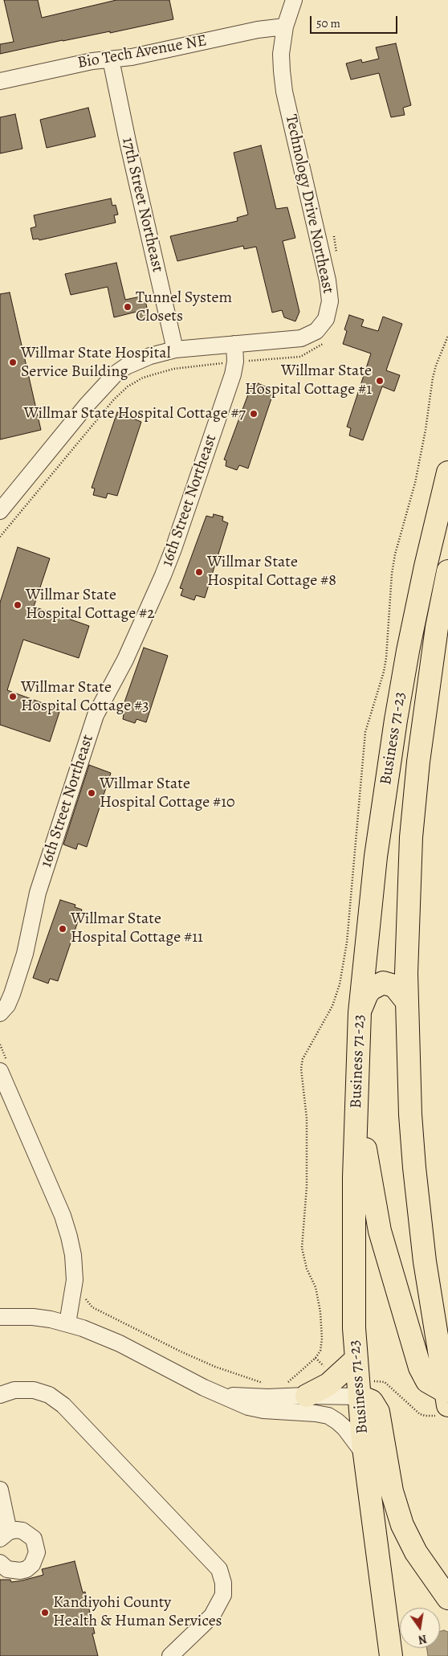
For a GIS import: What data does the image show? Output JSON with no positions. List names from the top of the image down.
{
  "streets": {
    "highway": ["Business 71-23"],
    "street": [
      "Bio Tech Avenue NE",
      "Technology Drive Northeast",
      "17th Street Northeast",
      "16th Street Northeast"
    ]
  },
  "crossings": [
    ["Bio Tech Avenue NE", "Technology Drive Northeast"],
    ["Bio Tech Avenue NE", "17th Street Northeast"],
    ["Technology Drive Northeast", "17th Street Northeast"],
    ["Technology Drive Northeast", "16th Street Northeast"]
  ],
  "places": [
    "Tunnel System Closets",
    "Willmar State Hospital Service Building",
    "Willmar State Hospital Cottage #1",
    "Willmar State Hospital Cottage #7",
    "Willmar State Hospital Cottage #8",
    "Willmar State Hospital Cottage #2",
    "Willmar State Hospital Cottage #3",
    "Willmar State Hospital Cottage #10",
    "Willmar State Hospital Cottage #11",
    "Kandiyohi County Health & Human Services"
  ],
  "scale_bar": "50 m",
  "north": "bottom"
}
